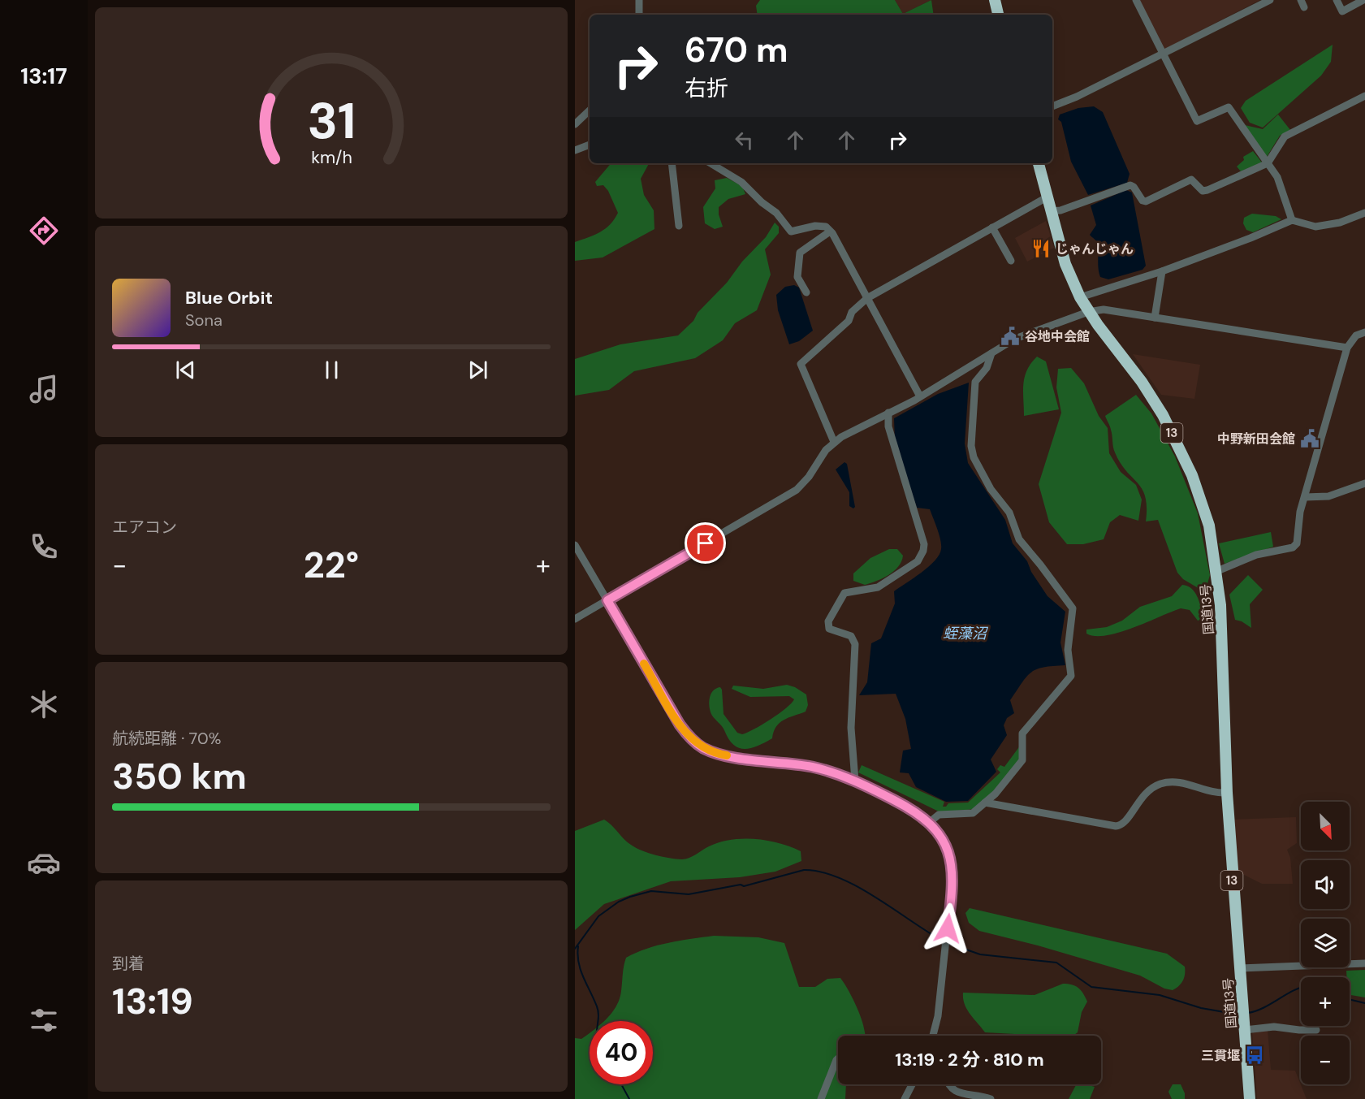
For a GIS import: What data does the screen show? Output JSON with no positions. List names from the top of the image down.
{
  "streets": {
    "highway": ["13", "国道13号"]
  },
  "water": ["蛭藻沼"],
  "places": {
    "restaurant": ["じゃんじゃん"],
    "public building": ["谷地中会館", "中野新田会館"],
    "bus stop": ["三貫堰"]
  },
  "north": "bottom right",
  "page": {
    "tabs": "13:17",
    "turn": ["670 m", "右折"],
    "song": ["Blue Orbit", "Sona"],
    "tile": [
      "エアコン",
      ["航続距離 · 70%", "350 km"],
      ["到着", "13:19"]
    ],
    "heat": ["−", "22°", "+"],
    "map_buttons": ["+", "−"],
    "limit": "40",
    "trip": "13:19 · 2 分 · 810 m",
    "gauge": ["31", "km/h"]
  }
}
